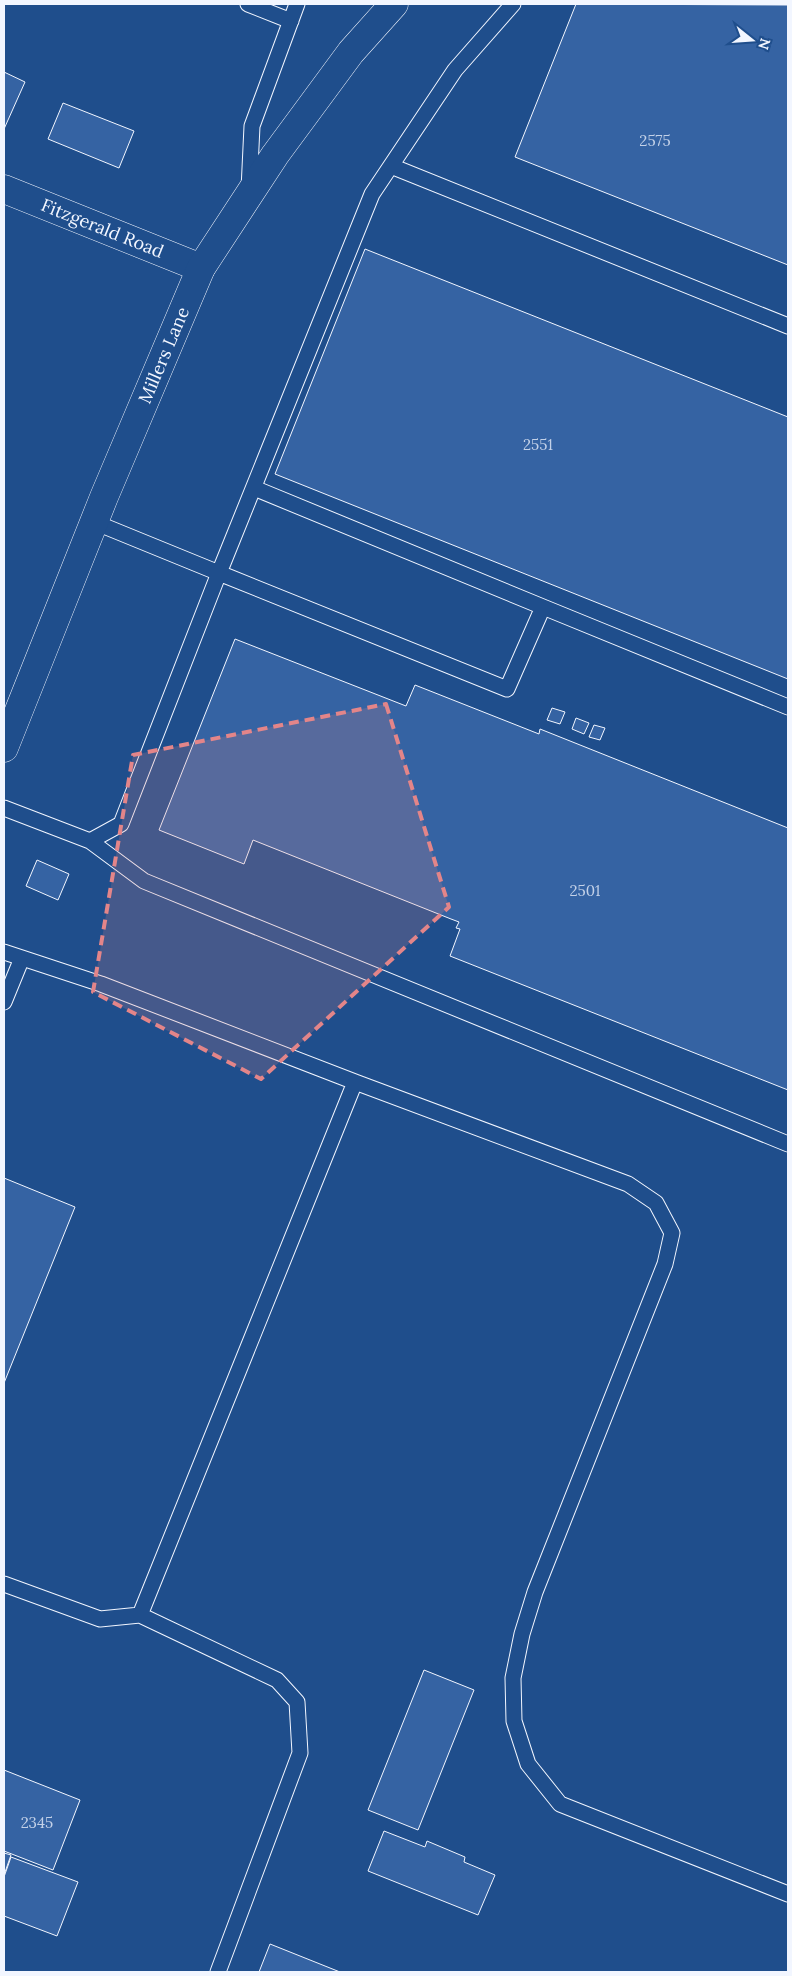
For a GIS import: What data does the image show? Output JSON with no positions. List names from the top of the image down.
{
  "streets": {
    "street": ["Fitzgerald Road", "Millers Lane"]
  },
  "crossings": [
    ["Fitzgerald Road", "Millers Lane"]
  ],
  "house_numbers": [
    "2575",
    "2551",
    "2501",
    "2345"
  ],
  "north": "right"
}
